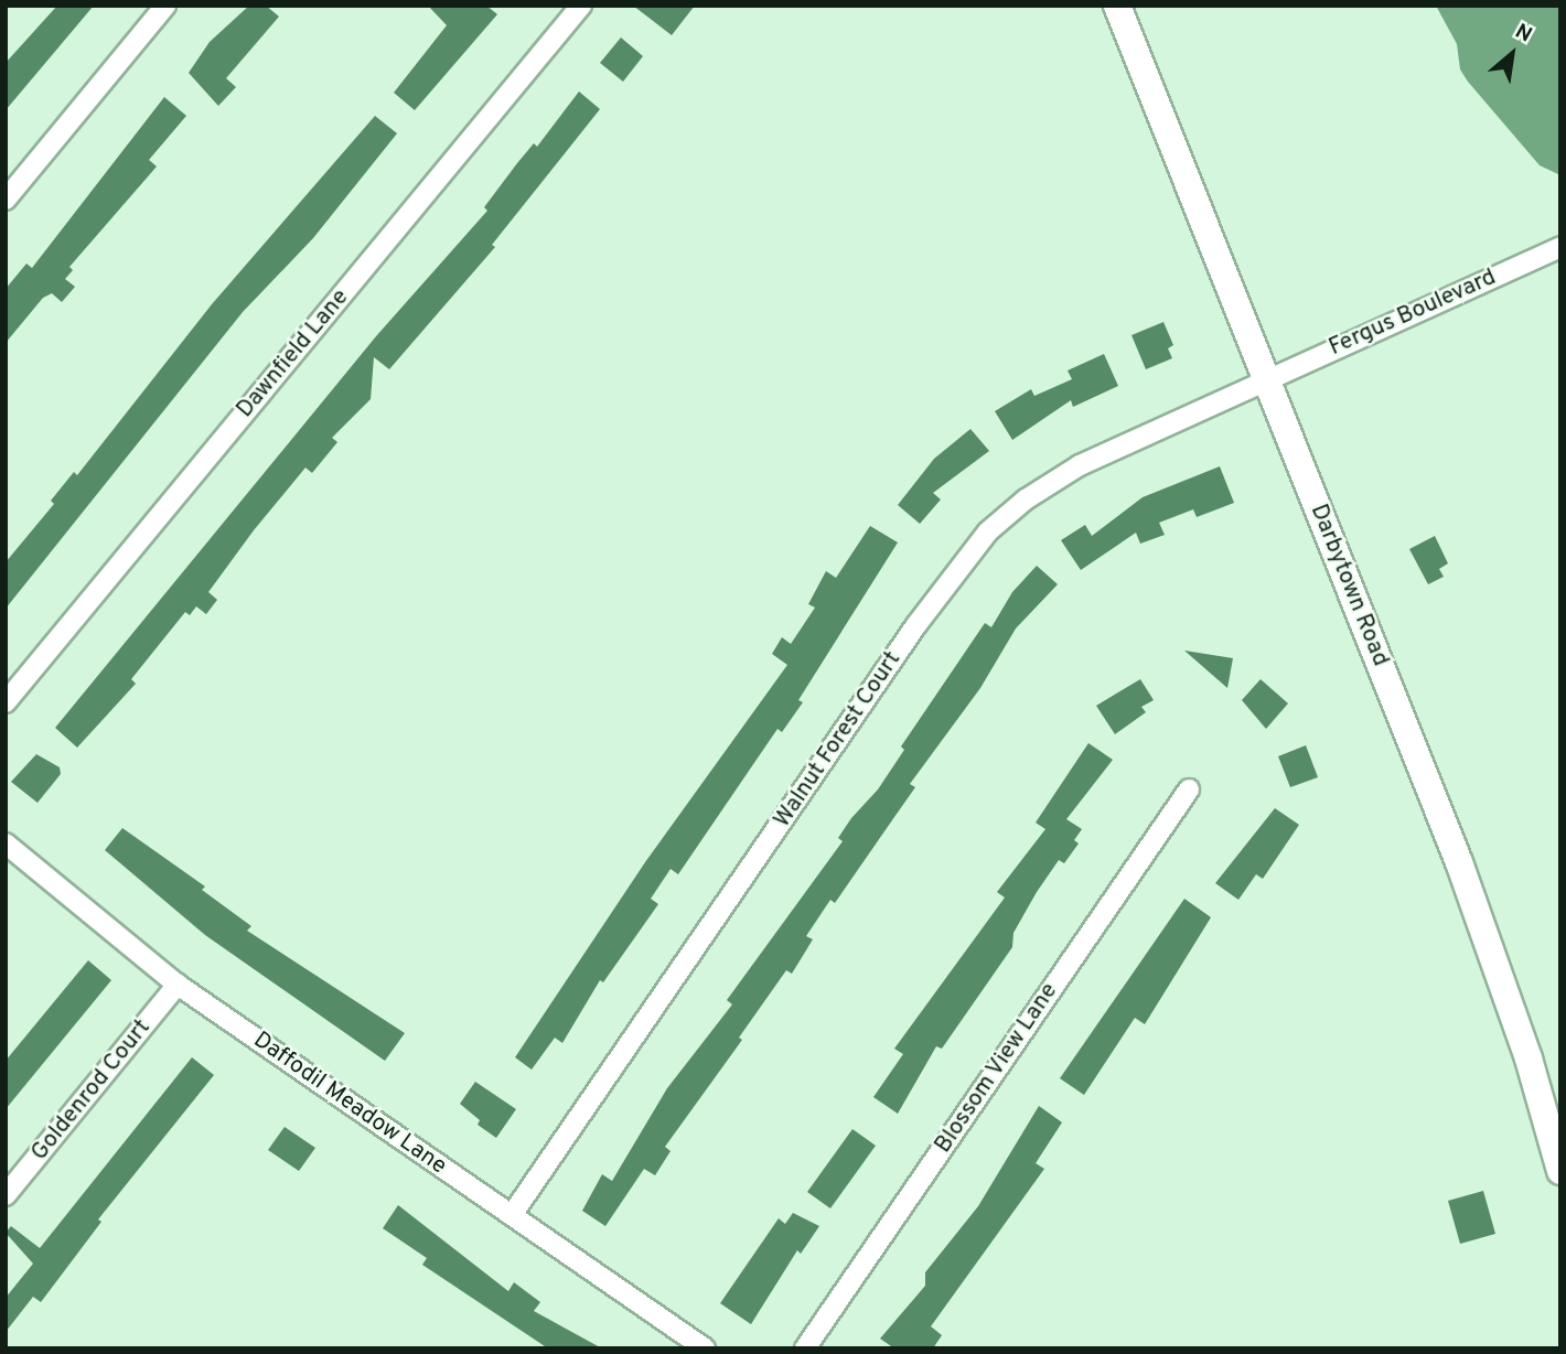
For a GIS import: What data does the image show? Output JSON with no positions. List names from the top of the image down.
{
  "streets": {
    "main road": ["Darbytown Road"],
    "street": [
      "Fergus Boulevard",
      "Dawnfield Lane",
      "Walnut Forest Court",
      "Blossom View Lane",
      "Goldenrod Court",
      "Daffodil Meadow Lane"
    ]
  },
  "crossings": [
    ["Fergus Boulevard", "Darbytown Road"],
    ["Fergus Boulevard", "Walnut Forest Court"],
    ["Darbytown Road", "Walnut Forest Court"],
    ["Walnut Forest Court", "Daffodil Meadow Lane"],
    ["Goldenrod Court", "Daffodil Meadow Lane"]
  ],
  "north": "top right"
}
